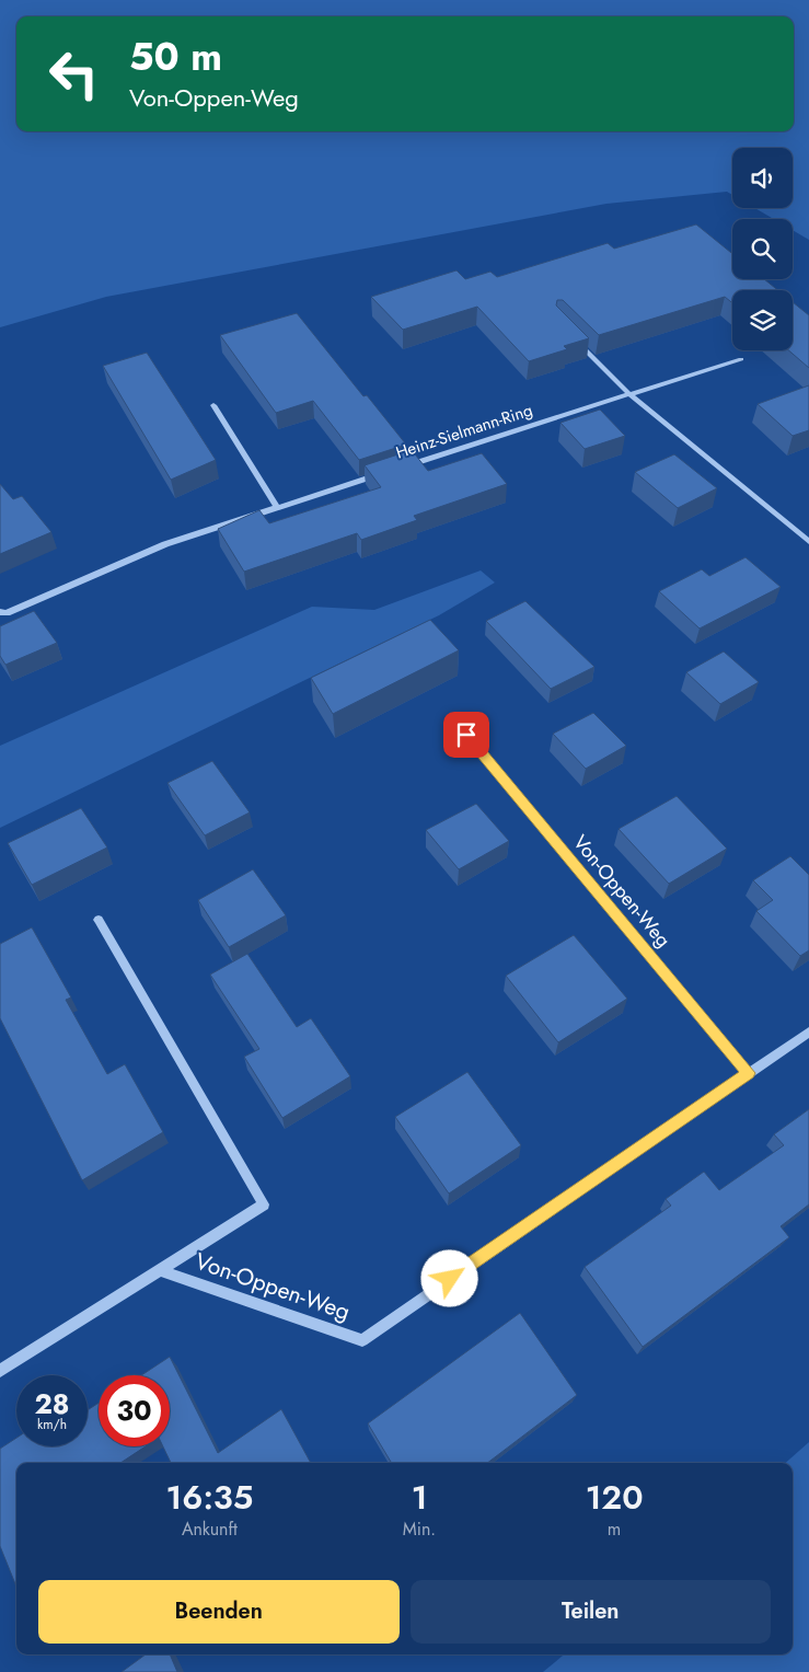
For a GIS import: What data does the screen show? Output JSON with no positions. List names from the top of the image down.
{
  "streets": {
    "street": ["Heinz-Sielmann-Ring", "Von-Oppen-Weg"]
  },
  "page": {
    "turn": ["50 m", "Von-Oppen-Weg"],
    "speed": "28 km/h",
    "limit": "30",
    "eta": [
      "16:35",
      "Ankunft",
      "1",
      "Min.",
      "120",
      "m"
    ],
    "buttons": ["Beenden", "Teilen"]
  }
}
